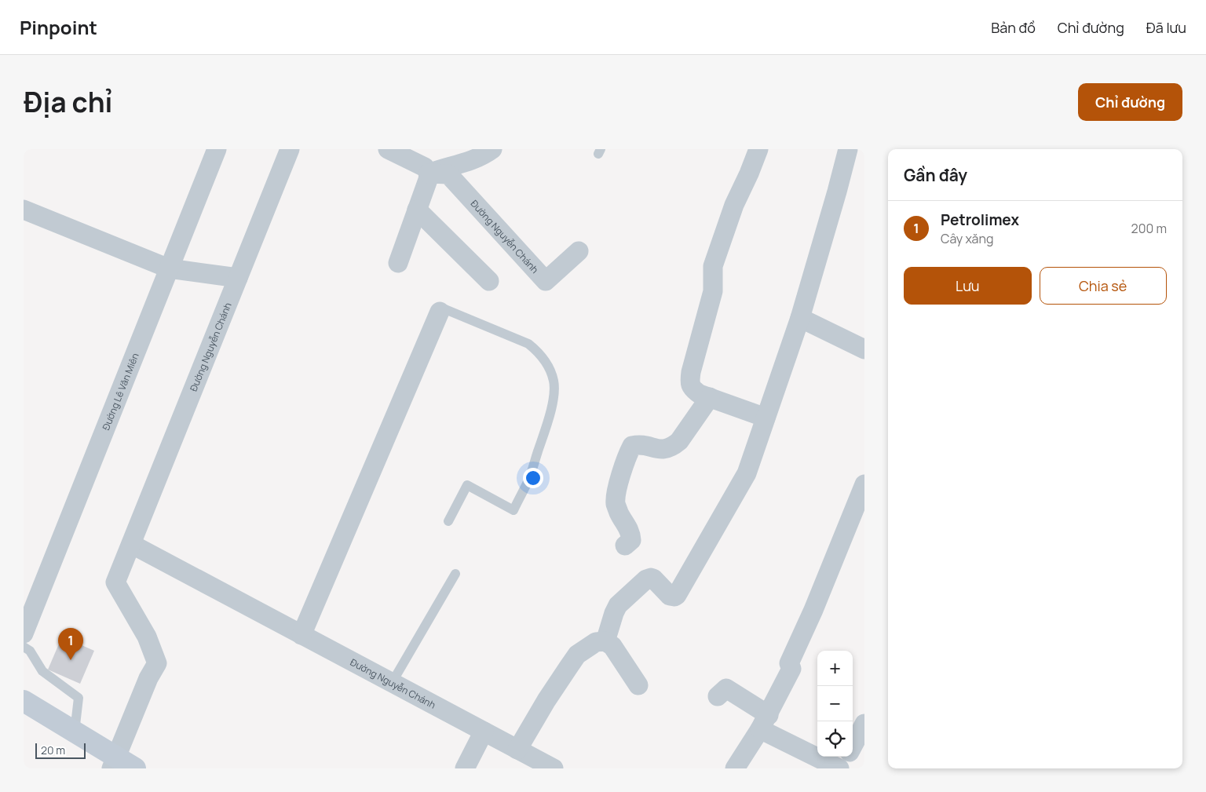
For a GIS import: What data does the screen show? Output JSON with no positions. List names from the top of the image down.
{
  "streets": {
    "street": ["Đường Nguyễn Chánh", "Đường Lê Văn Miên"]
  },
  "scale_bar": "20 m",
  "page": {
    "header": "Pinpoint",
    "nav": ["Bản đồ", "Chỉ đường", "Đã lưu"],
    "title": "Địa chỉ",
    "buttons": [
      "Chỉ đường",
      ["Lưu", "Chia sẻ"]
    ],
    "heading": "Gần đây",
    "list": [
      {
        "mark": "1",
        "name": "Petrolimex",
        "note": "Cây xăng",
        "value": "200 m"
      }
    ],
    "pins": "1",
    "map_buttons": ["+", "−"],
    "scale": "20 m"
  }
}
